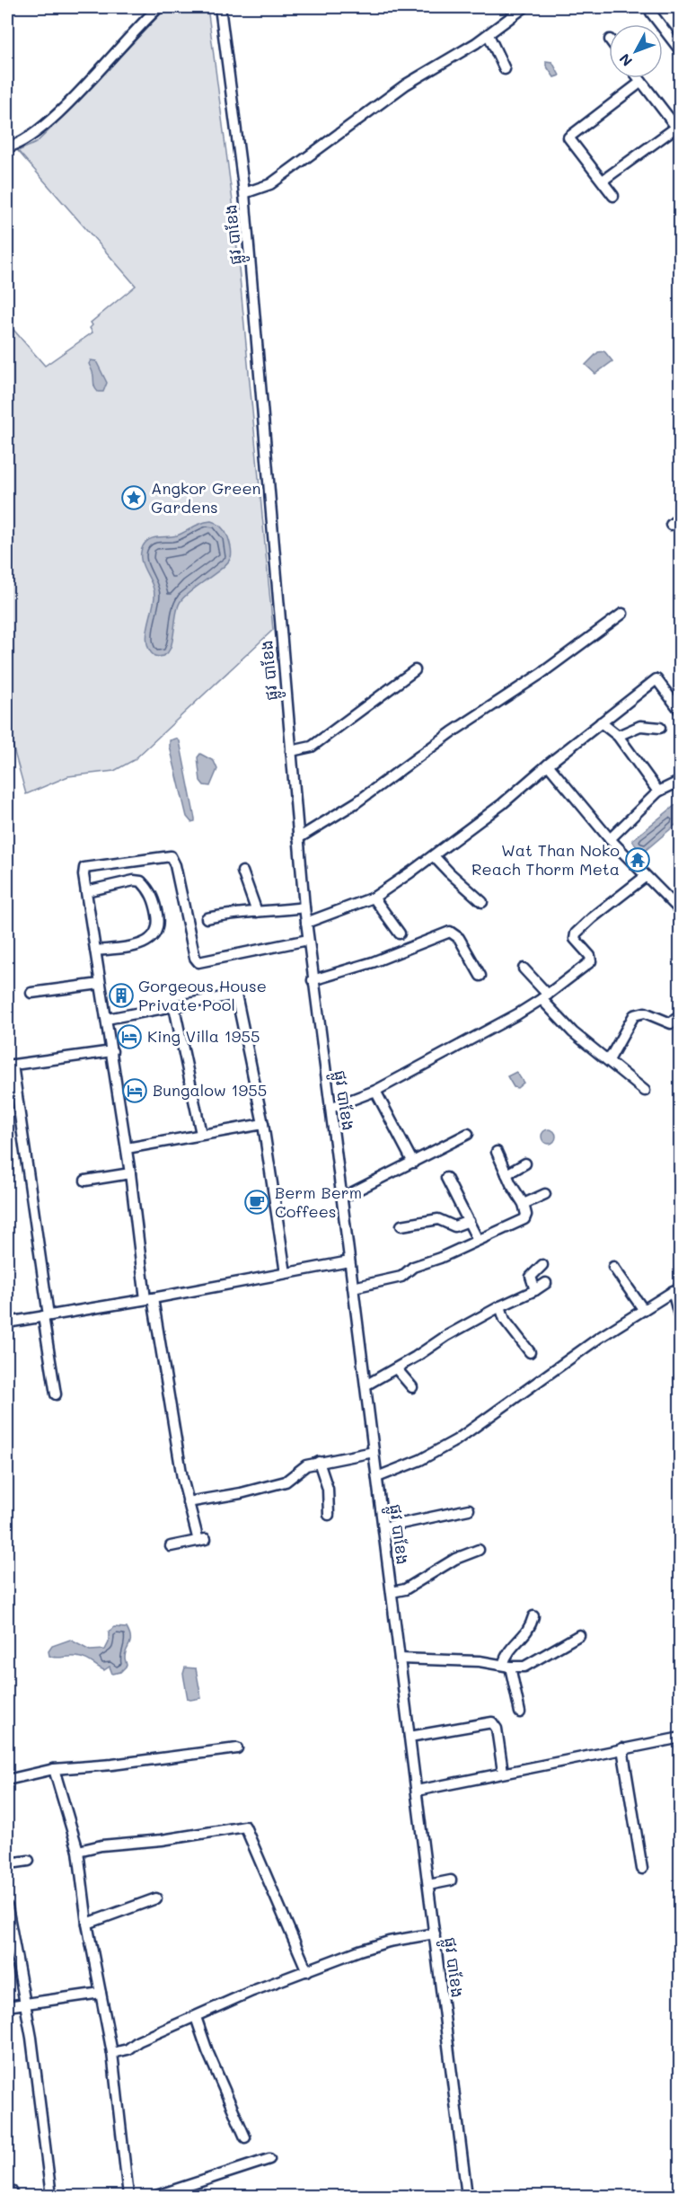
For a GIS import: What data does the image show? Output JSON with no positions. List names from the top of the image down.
{
  "streets": {
    "street": ["ផ្លូវ បាខែង"]
  },
  "places": {
    "place": ["Angkor Green Gardens"],
    "temple": ["Wat Than Noko Reach Thorm Meta"],
    "building": ["Gorgeous House Private Pool"],
    "hotel": ["King Villa 1955", "Bungalow 1955"],
    "cafe": ["Berm Berm Coffees"]
  },
  "north": "bottom left"
}
